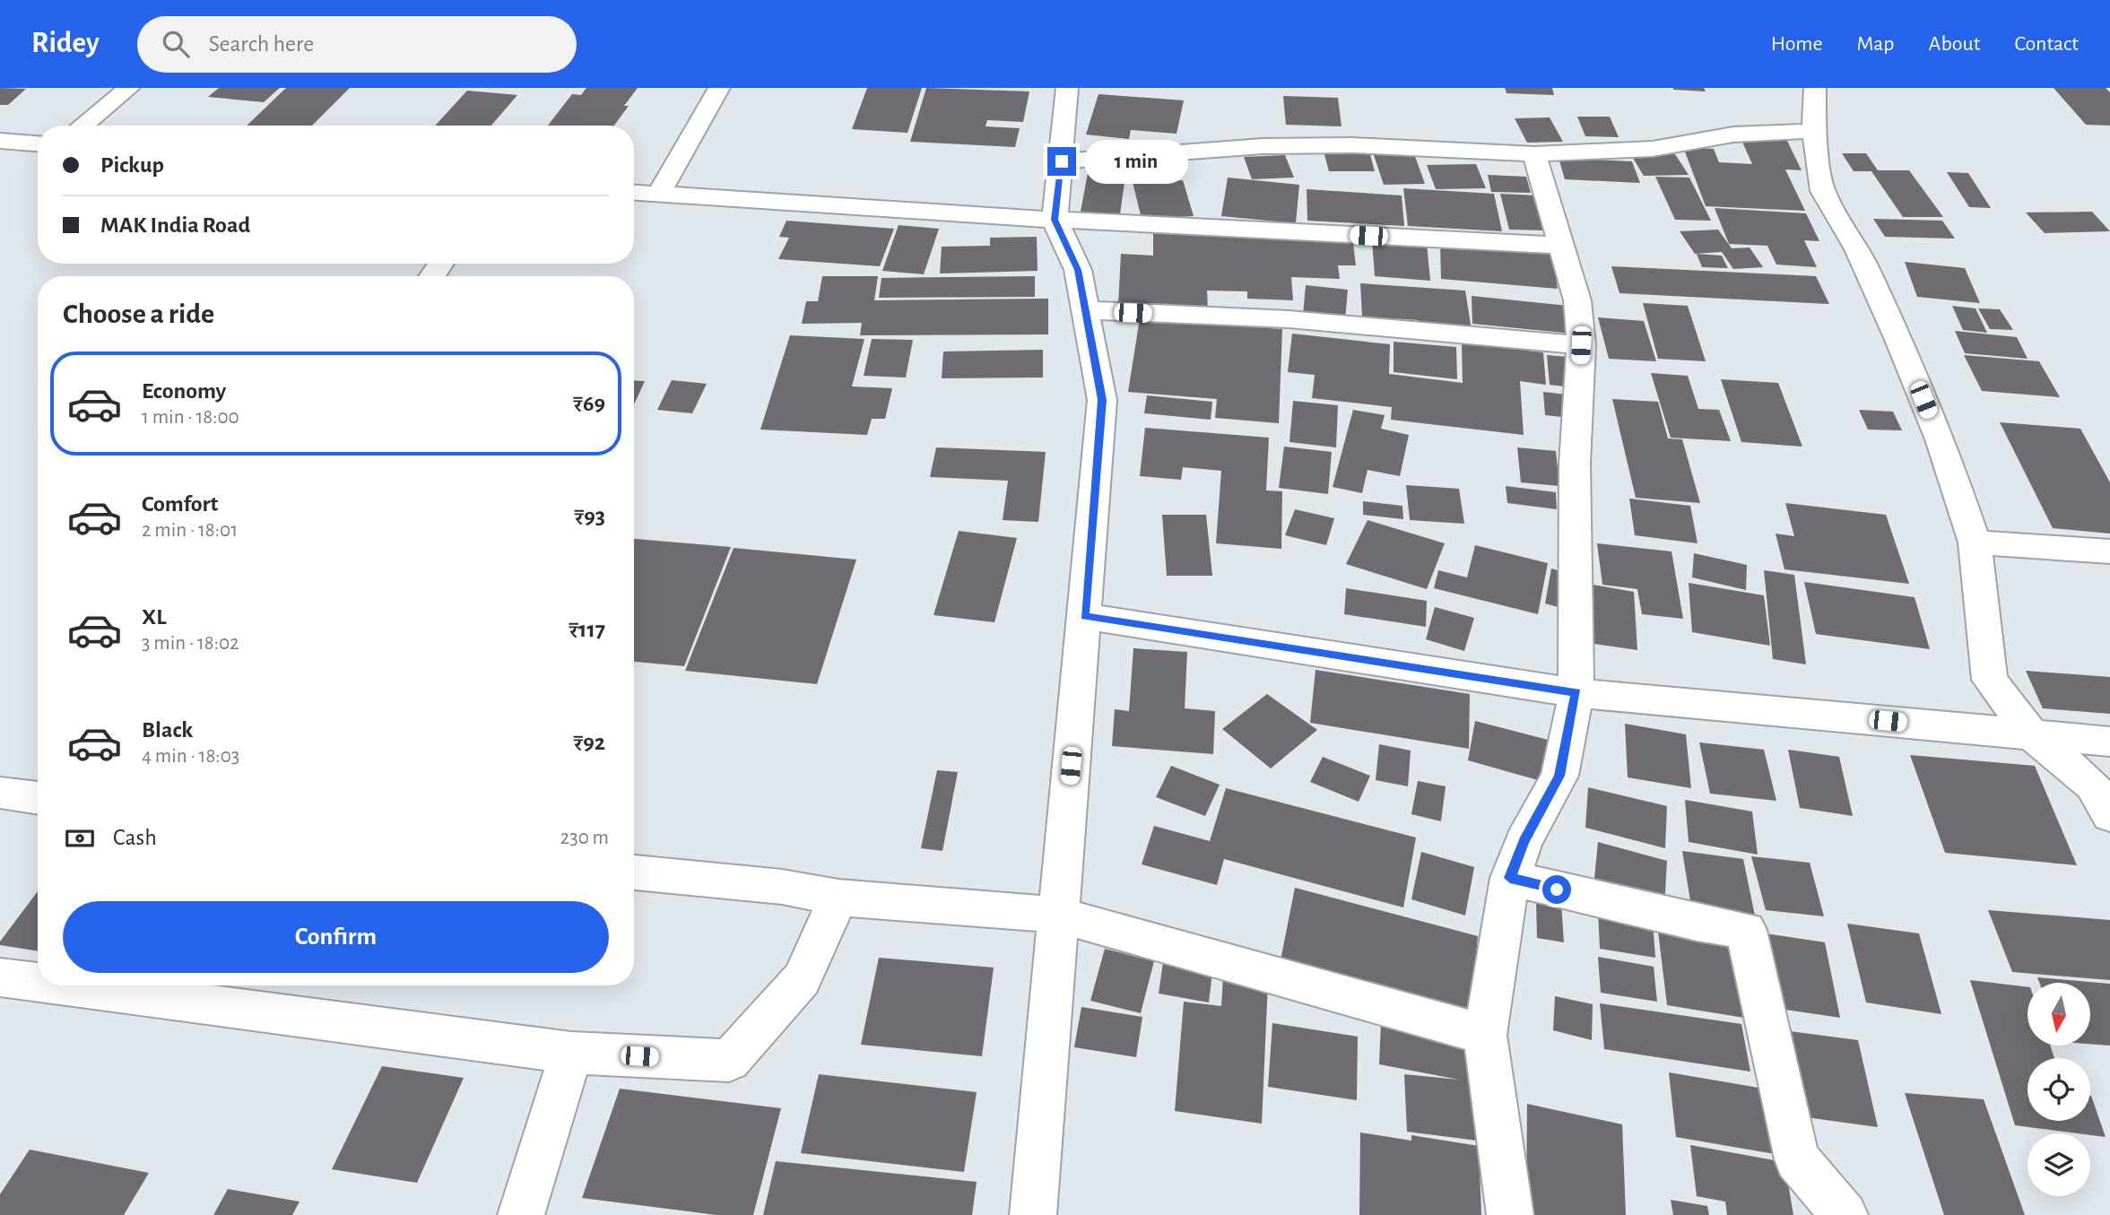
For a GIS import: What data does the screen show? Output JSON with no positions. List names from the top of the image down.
{
  "north": "bottom",
  "page": {
    "header": "Ridey",
    "search": "Search here",
    "nav": [
      "Home",
      "Map",
      "About",
      "Contact"
    ],
    "banner": ["Pickup", "MAK India Road"],
    "bubble": "1 min",
    "heading": "Choose a ride",
    "list": [
      {
        "name": "Economy",
        "note": "1 min · 18:00",
        "value": "₹69"
      },
      {
        "name": "Comfort",
        "note": "2 min · 18:01",
        "value": "₹93"
      },
      {
        "name": "XL",
        "note": "3 min · 18:02",
        "value": "₹117"
      },
      {
        "name": "Black",
        "note": "4 min · 18:03",
        "value": "₹92"
      }
    ],
    "pay": ["Cash", "230 m"],
    "buttons": "Confirm"
  }
}
